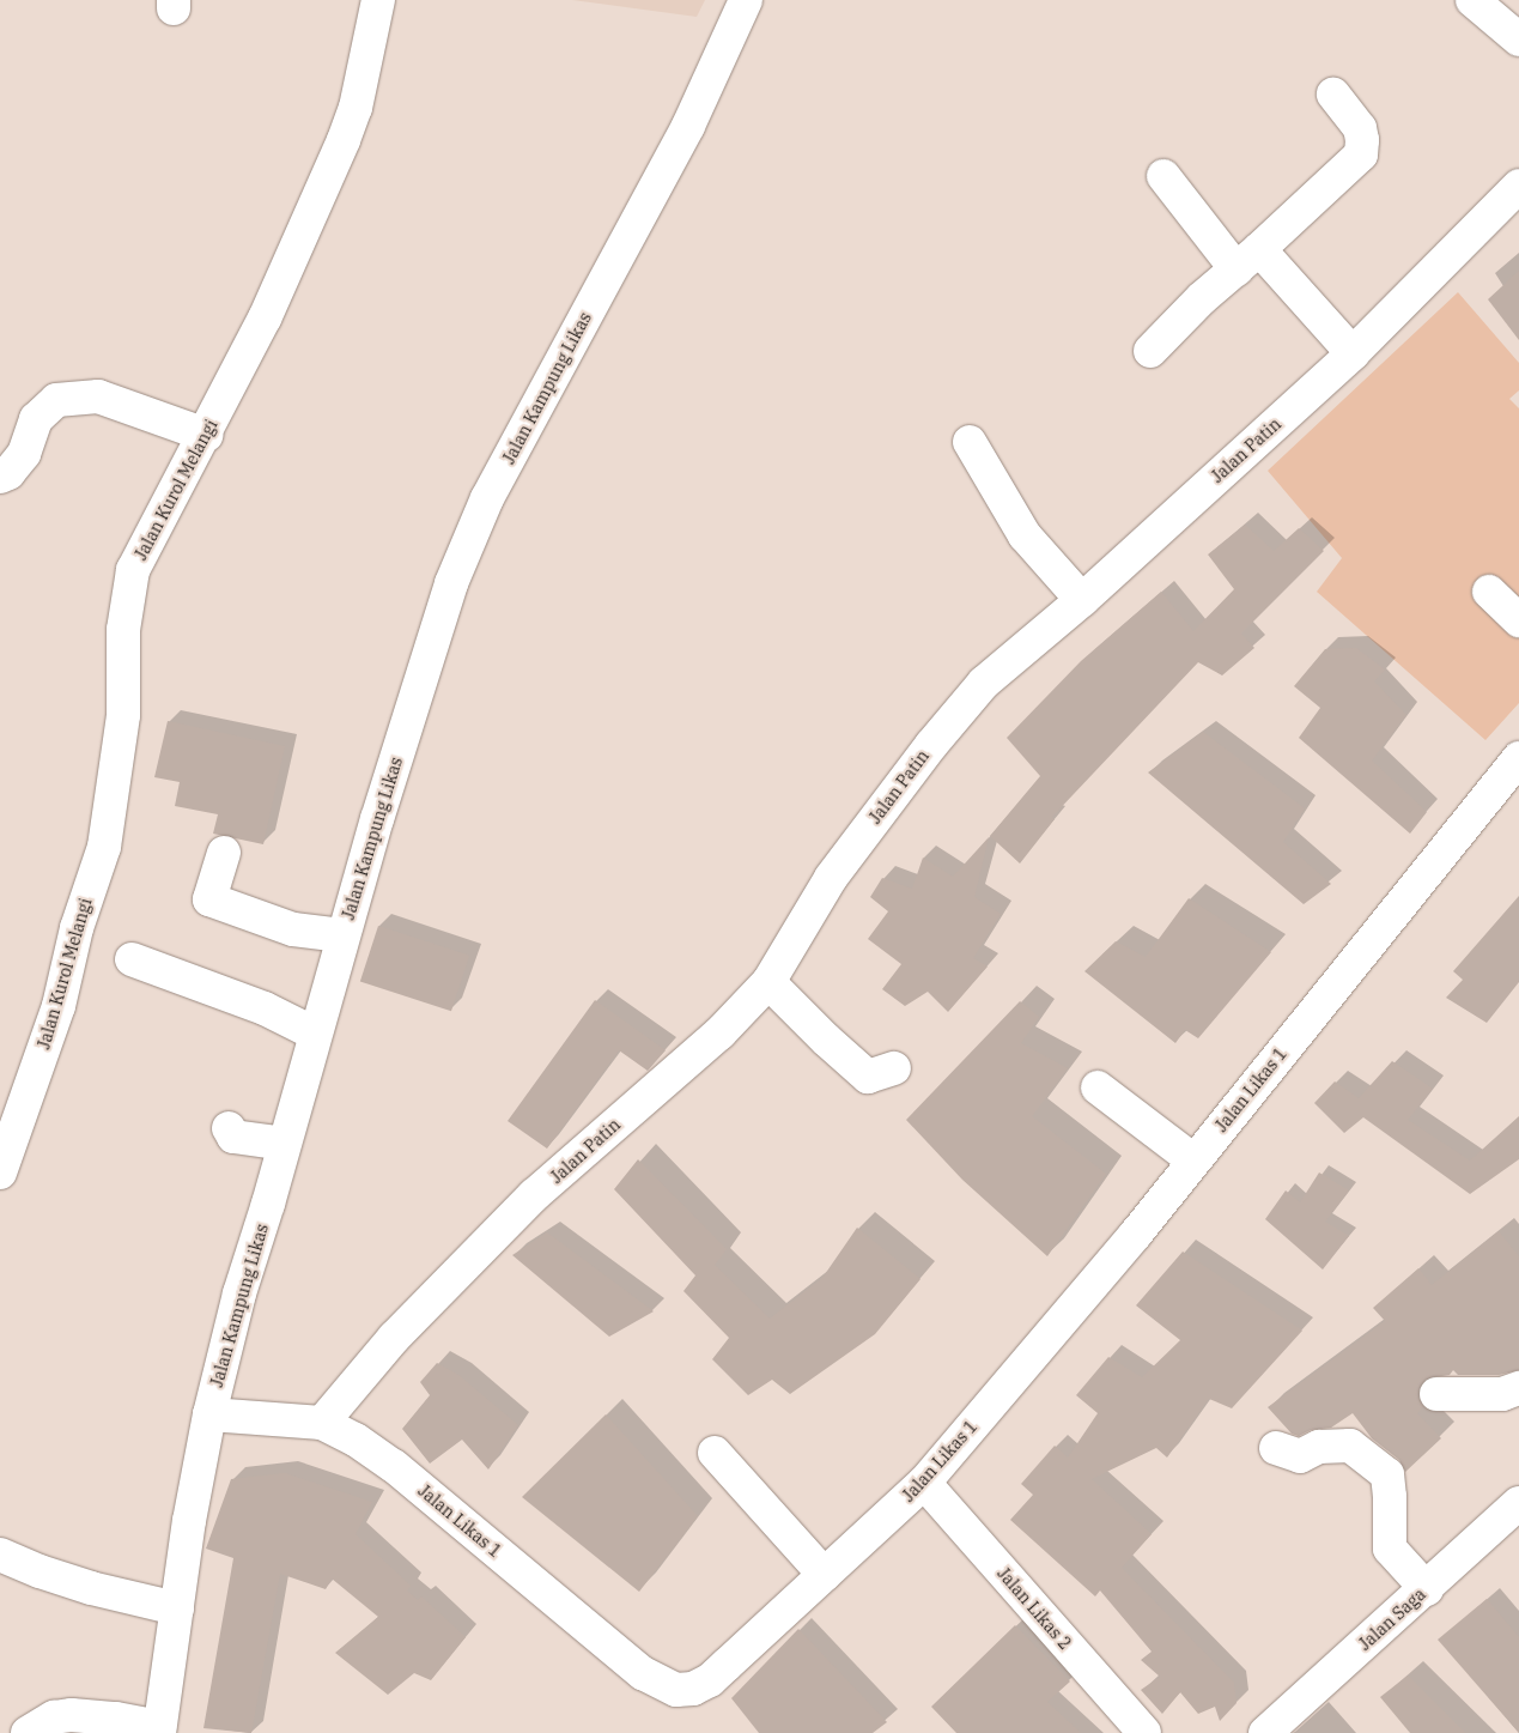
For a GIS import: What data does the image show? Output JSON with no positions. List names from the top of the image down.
{
  "streets": {
    "street": [
      "Jalan Kampung Likas",
      "Jalan Patin",
      "Jalan Kurol Melangi",
      "Jalan Likas 1",
      "Jalan Likas 2",
      "Jalan Saga"
    ]
  },
  "crossings": [
    ["Jalan Kampung Likas", "Jalan Likas 1"],
    ["Jalan Patin", "Jalan Likas 1"],
    ["Jalan Likas 1", "Jalan Likas 2"]
  ]
}
